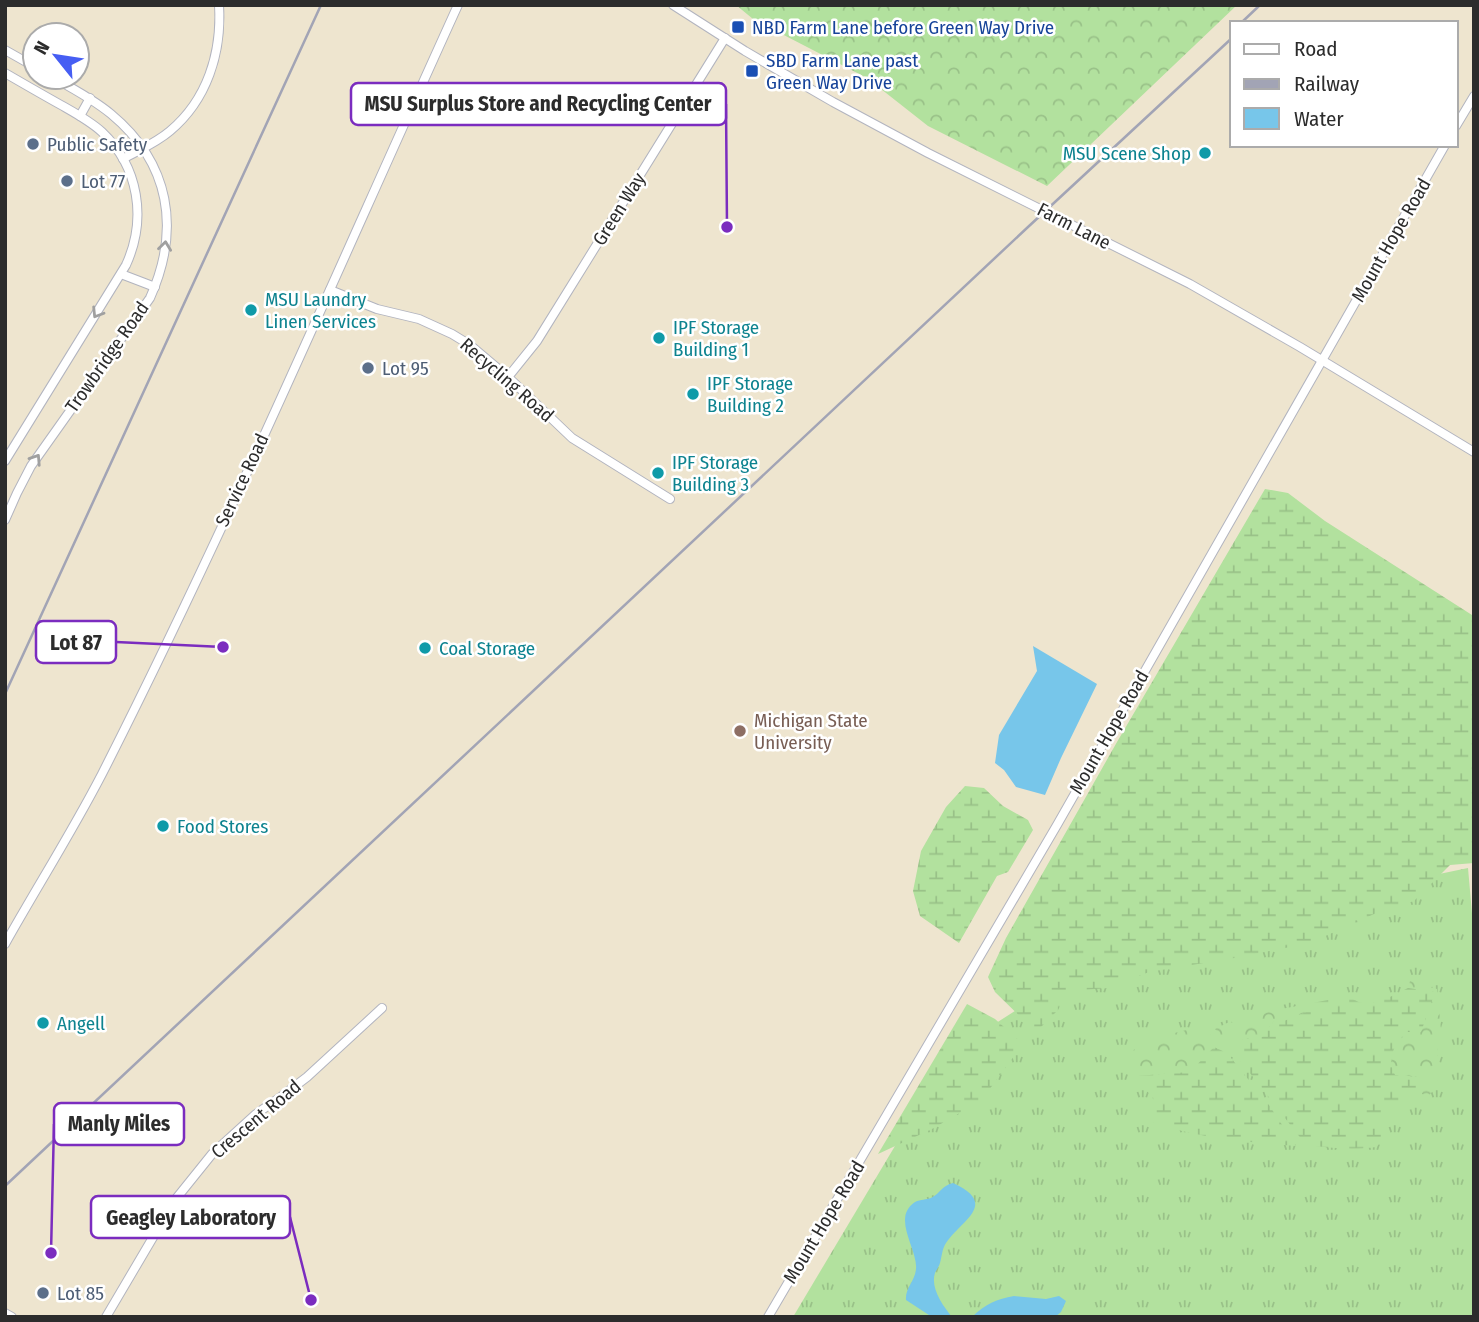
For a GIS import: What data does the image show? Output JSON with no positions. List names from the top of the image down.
{
  "streets": {
    "street": [
      "Green Way",
      "Farm Lane",
      "Mount Hope Road",
      "Trowbridge Road",
      "Recycling Road",
      "Service Road",
      "Crescent Road"
    ]
  },
  "crossings": [
    ["Green Way", "Farm Lane"],
    ["Green Way", "Recycling Road"],
    ["Farm Lane", "Mount Hope Road"],
    ["Recycling Road", "Service Road"]
  ],
  "places": {
    "transit": ["NBD Farm Lane before Green Way Drive", "SBD Farm Lane past Green Way Drive"],
    "other": [
      "Public Safety",
      "MSU Scene Shop",
      "Lot 77",
      "MSU Surplus Store and Recycling Center",
      "MSU Laundry Linen Services",
      "IPF Storage Building 1",
      "Lot 95",
      "IPF Storage Building 2",
      "IPF Storage Building 3",
      "Lot 87",
      "Coal Storage",
      "Michigan State University",
      "Food Stores",
      "Angell",
      "Manly Miles",
      "Lot 85",
      "Geagley Laboratory"
    ]
  },
  "legend": ["Road", "Railway", "Water"],
  "north": "top left"
}
